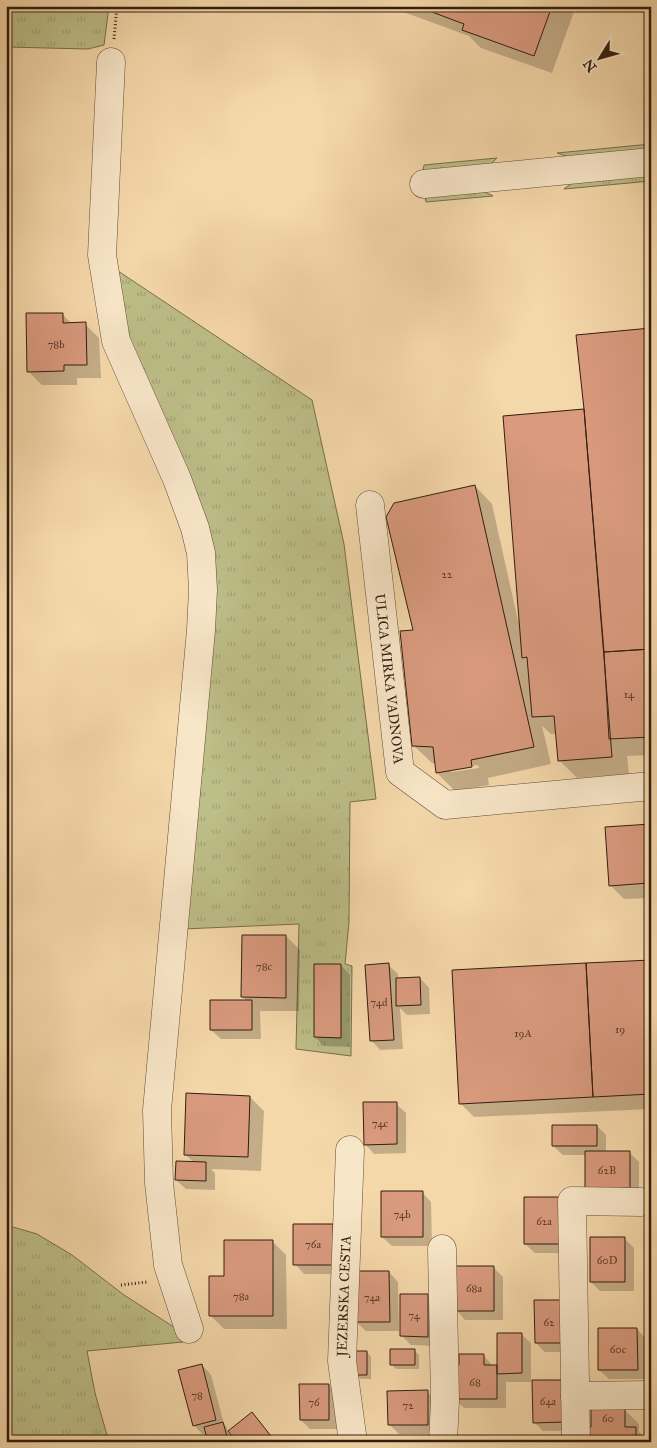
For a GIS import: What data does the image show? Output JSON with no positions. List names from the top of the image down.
{
  "streets": {
    "street": ["ULICA MIRKA VADNOVA", "JEZERSKA CESTA"]
  },
  "house_numbers": [
    "78b",
    "22",
    "14",
    "78c",
    "74d",
    "19",
    "19A",
    "74c",
    "62B",
    "74b",
    "62a",
    "76a",
    "60D",
    "68a",
    "78a",
    "74a",
    "74",
    "62",
    "60c",
    "68",
    "78",
    "64a",
    "76",
    "72",
    "60"
  ],
  "north": "bottom left"
}
